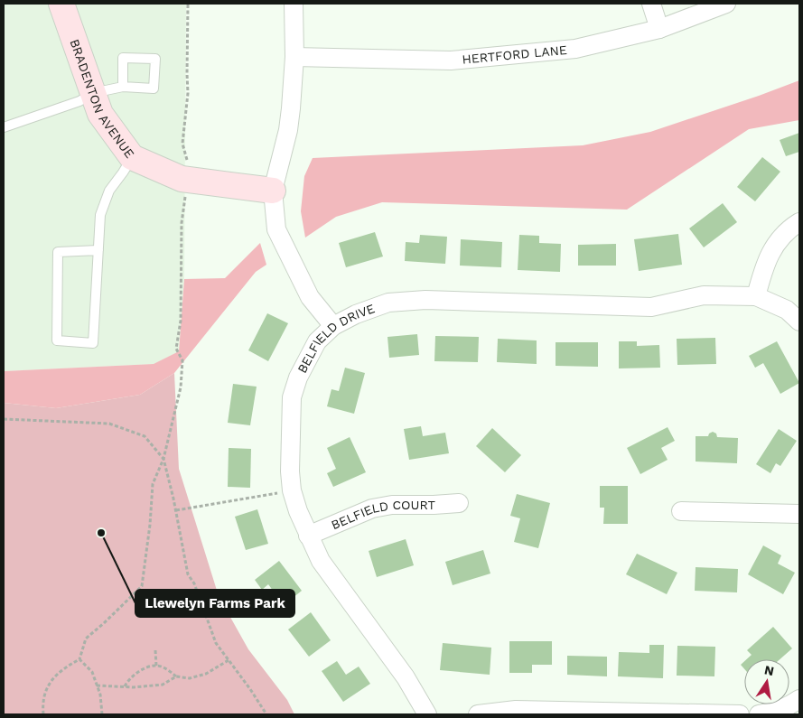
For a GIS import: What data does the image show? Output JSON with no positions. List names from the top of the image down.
{
  "streets": {
    "street": [
      "HERTFORD LANE",
      "BRADENTON AVENUE",
      "BELFIELD DRIVE",
      "BELFIELD COURT"
    ]
  },
  "crossings": [
    ["BELFIELD DRIVE", "BELFIELD COURT"]
  ],
  "places": ["Llewelyn Farms Park"],
  "north": "top"
}
